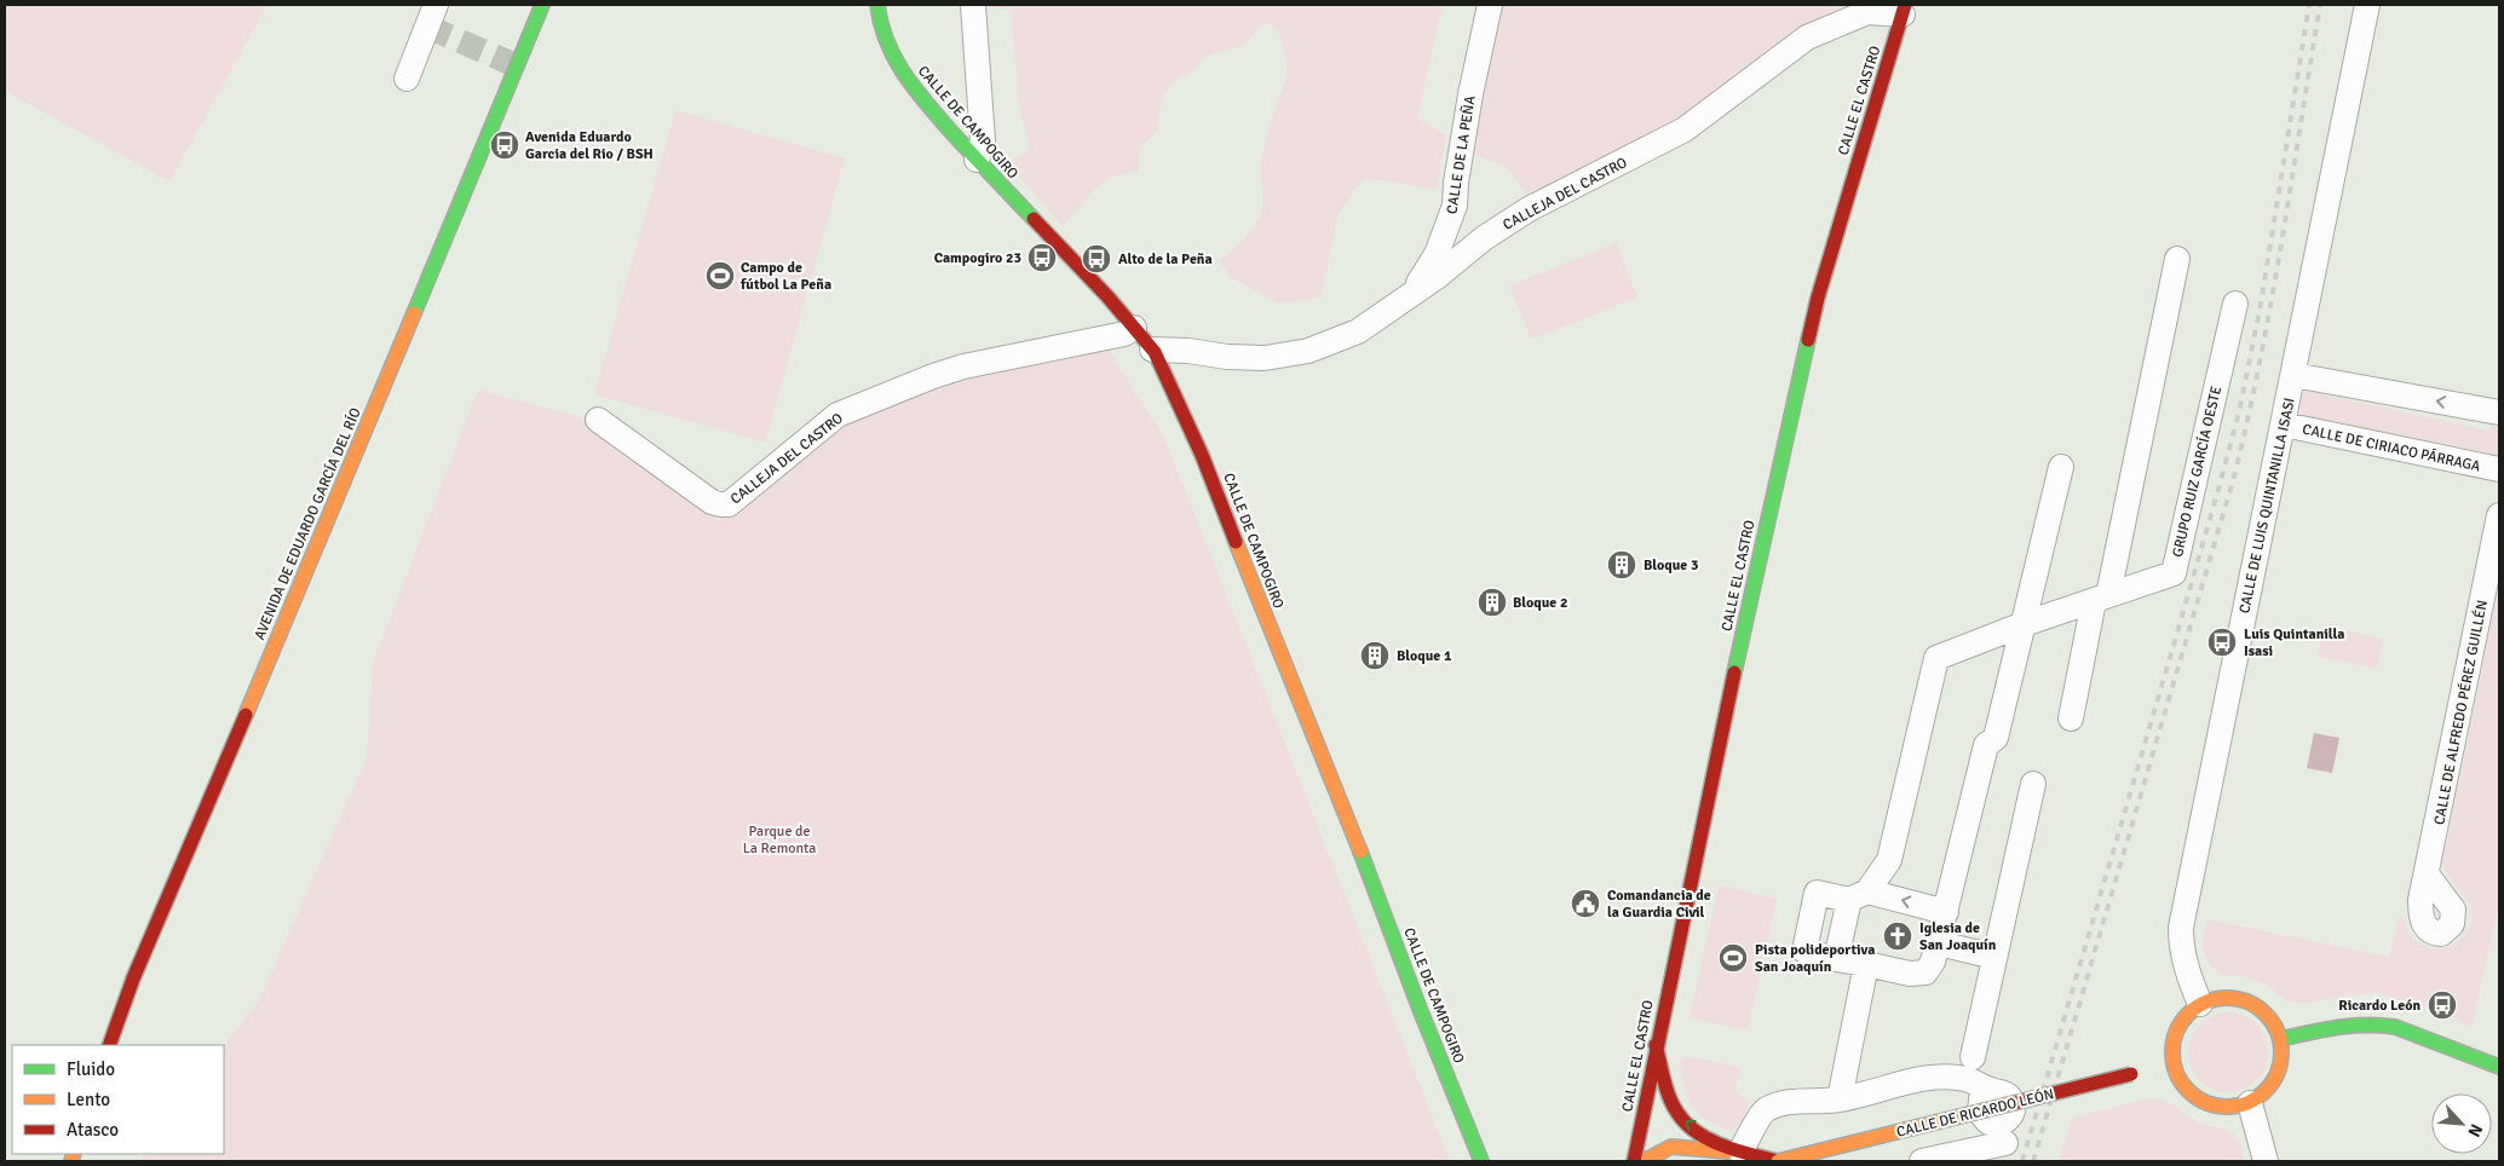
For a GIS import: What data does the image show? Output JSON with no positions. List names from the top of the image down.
{
  "streets": {
    "main road": [
      "CALLE EL CASTRO",
      "CALLE DE CAMPOGIRO",
      "AVENIDA DE EDUARDO GARCÍA DEL RÍO",
      "CALLE DE RICARDO LEÓN"
    ],
    "street": [
      "CALLE DE LA PEÑA",
      "CALLEJA DEL CASTRO",
      "CALLE DE CIRIACO PÁRRAGA",
      "GRUPO RUIZ GARCÍA OESTE",
      "CALLE DE LUIS QUINTANILLA ISASI",
      "CALLE DE ALFREDO PÉREZ GUILLÉN"
    ]
  },
  "crossings": [
    ["CALLE EL CASTRO", "CALLEJA DEL CASTRO"],
    ["CALLE EL CASTRO", "CALLE DE RICARDO LEÓN"],
    ["CALLE DE CAMPOGIRO", "CALLEJA DEL CASTRO"],
    ["CALLE DE LA PEÑA", "CALLEJA DEL CASTRO"],
    ["CALLE DE CIRIACO PÁRRAGA", "CALLE DE LUIS QUINTANILLA ISASI"]
  ],
  "parks": ["Parque de La Remonta"],
  "places": {
    "bus stop": [
      "Avenida Eduardo Garcia del Rio / BSH",
      "Campogiro 23",
      "Alto de la Peña",
      "Luis Quintanilla Isasi",
      "Ricardo León"
    ],
    "sports": ["Campo de fútbol La Peña", "Pista polideportiva San Joaquín"],
    "building": ["Bloque 3", "Bloque 2", "Bloque 1"],
    "public building": ["Comandancia de la Guardia Civil"],
    "church": ["Iglesia de San Joaquín"]
  },
  "legend": ["Fluido", "Lento", "Atasco"],
  "north": "bottom right"
}
